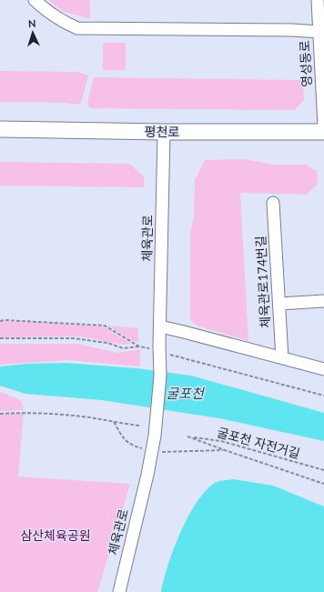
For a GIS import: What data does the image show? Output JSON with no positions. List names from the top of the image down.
{
  "streets": {
    "main road": ["평천로"],
    "street": ["영성동로", "체육관로", "체육관로174번길"],
    "path": ["굴포천 자전거길"]
  },
  "crossings": [
    ["평천로", "체육관로"]
  ],
  "water": ["굴포천"],
  "parks": ["삼산체육공원"],
  "north": "top"
}
